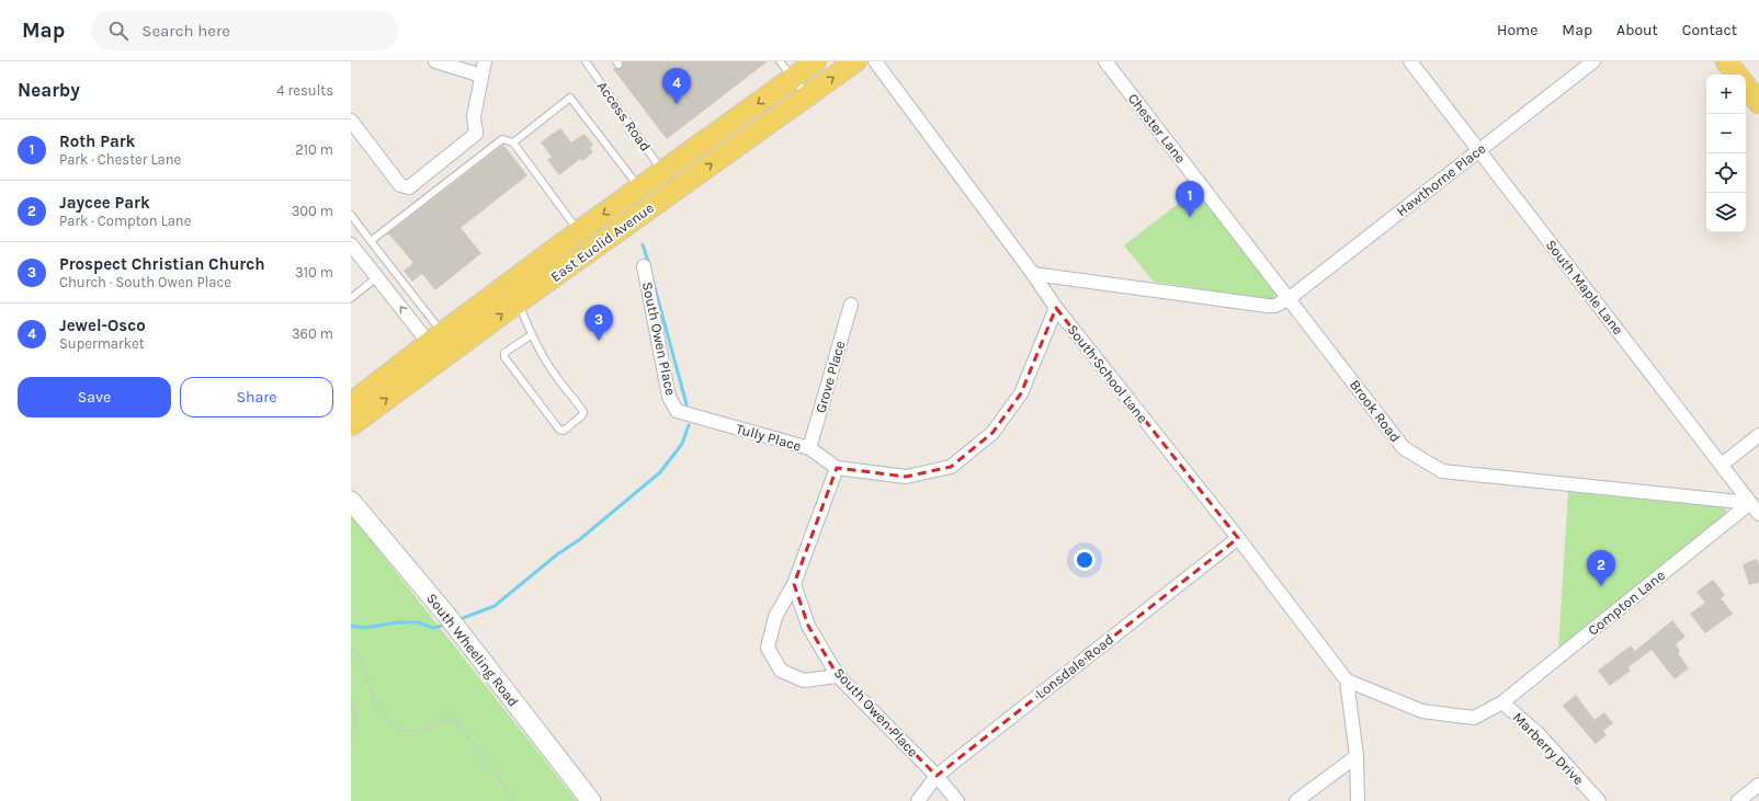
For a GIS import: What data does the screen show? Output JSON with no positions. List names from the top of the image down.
{
  "streets": {
    "main road": ["East Euclid Avenue"],
    "street": [
      "Chester Lane",
      "Hawthorne Place",
      "South Maple Lane",
      "South Owen Place",
      "South School Lane",
      "Grove Place",
      "Brook Road",
      "Tully Place",
      "Compton Lane",
      "South Wheeling Road",
      "Lonsdale Road",
      "Marberry Drive"
    ],
    "lane": ["Access Road"]
  },
  "crossings": [
    ["Access Road", "East Euclid Avenue"],
    ["Chester Lane", "Hawthorne Place"],
    ["Chester Lane", "Brook Road"],
    ["Hawthorne Place", "South Maple Lane"],
    ["Hawthorne Place", "Brook Road"],
    ["South Maple Lane", "Brook Road"],
    ["South Maple Lane", "Compton Lane"],
    ["South Owen Place", "Tully Place"],
    ["South Owen Place", "Lonsdale Road"],
    ["South School Lane", "Tully Place"],
    ["South School Lane", "Lonsdale Road"],
    ["South School Lane", "Marberry Drive"],
    ["Grove Place", "Tully Place"],
    ["Brook Road", "Compton Lane"],
    ["Compton Lane", "Marberry Drive"]
  ],
  "page": {
    "header": "Map",
    "search": "Search here",
    "nav": [
      "Home",
      "Map",
      "About",
      "Contact"
    ],
    "heading": ["Nearby", "4 results"],
    "pins": [
      "4",
      "1",
      "3",
      "2"
    ],
    "map_buttons": ["+", "−"],
    "list": [
      {
        "mark": "1",
        "name": "Roth Park",
        "note": "Park · Chester Lane",
        "value": "210 m"
      },
      {
        "mark": "2",
        "name": "Jaycee Park",
        "note": "Park · Compton Lane",
        "value": "300 m"
      },
      {
        "mark": "3",
        "name": "Prospect Christian Church",
        "note": "Church · South Owen Place",
        "value": "310 m"
      },
      {
        "mark": "4",
        "name": "Jewel-Osco",
        "note": "Supermarket",
        "value": "360 m"
      }
    ],
    "buttons": ["Save", "Share"]
  }
}
